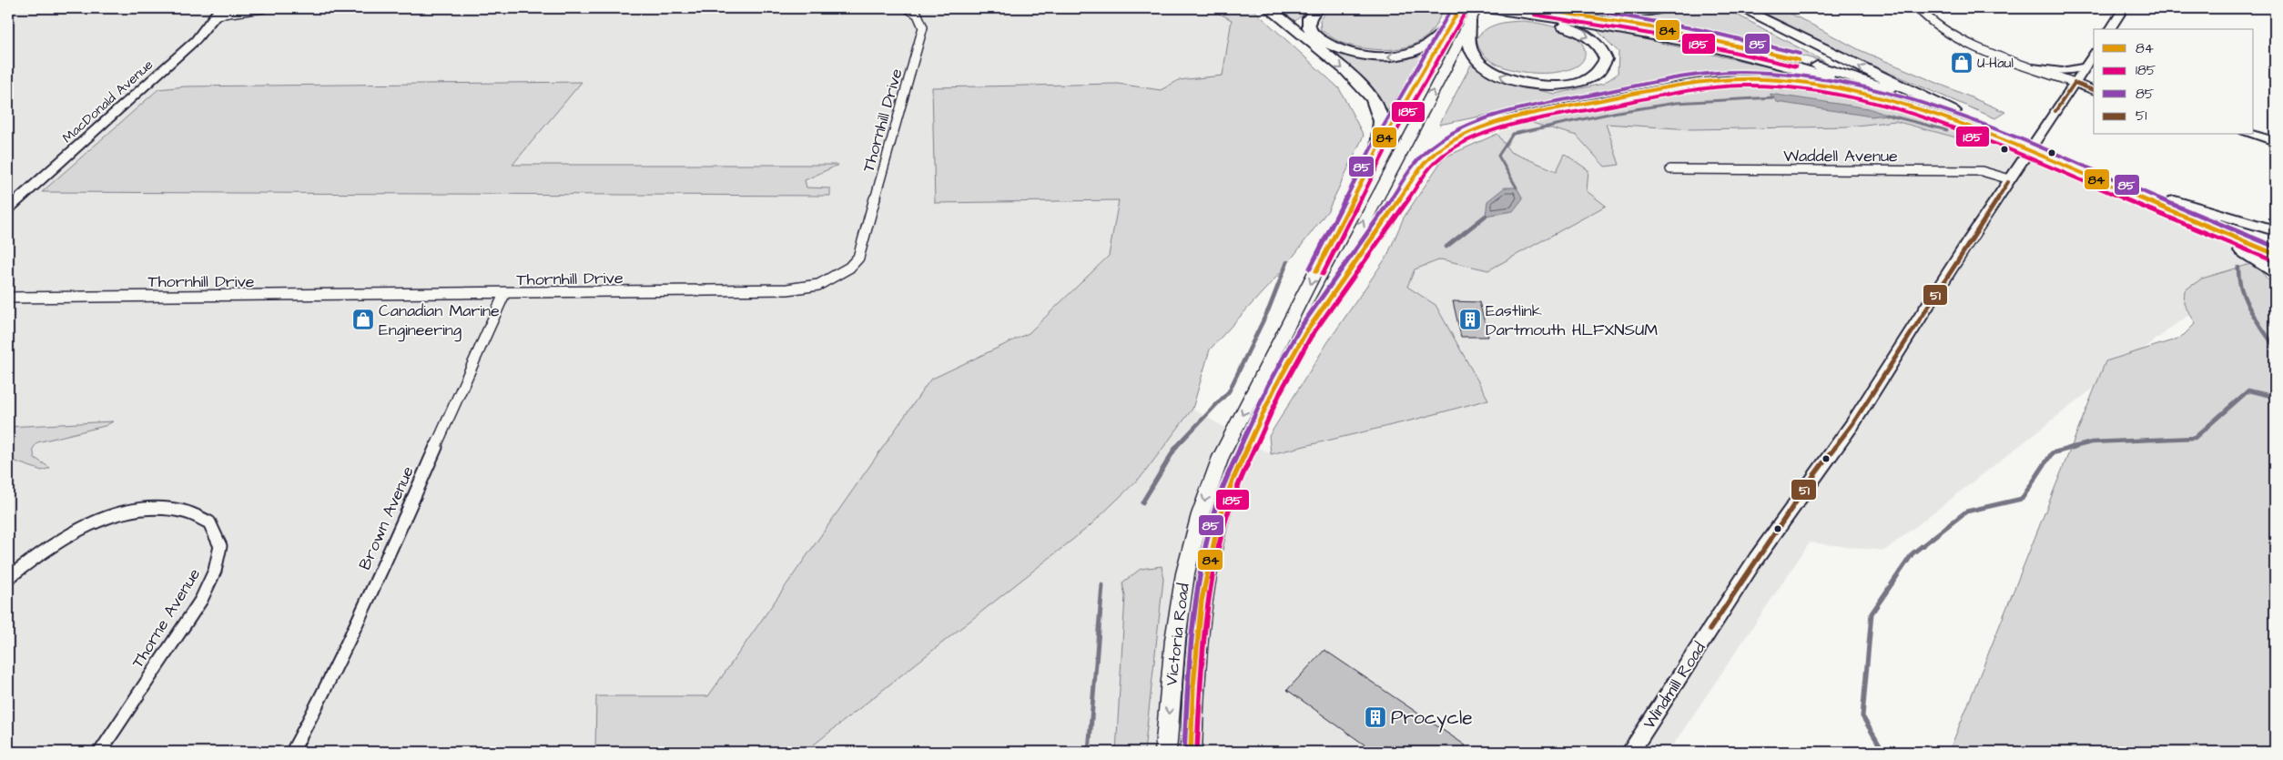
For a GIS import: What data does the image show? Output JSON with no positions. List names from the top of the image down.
{
  "streets": {
    "main road": ["MacDonald Avenue", "Victoria Road", "Windmill Road"],
    "street": [
      "Thornhill Drive",
      "Waddell Avenue",
      "Brown Avenue",
      "Thorne Avenue"
    ]
  },
  "crossings": [
    ["Thornhill Drive", "Brown Avenue"],
    ["Waddell Avenue", "Windmill Road"]
  ],
  "places": {
    "shop": ["U-Haul", "Canadian Marine Engineering"],
    "building": ["Eastlink Dartmouth HLFXNSUM", "Procycle"]
  },
  "lines": [
    "transit line 84",
    "transit line 85",
    "transit line 185",
    "transit line 51"
  ],
  "legend": [
    "84",
    "185",
    "85",
    "51"
  ]
}
